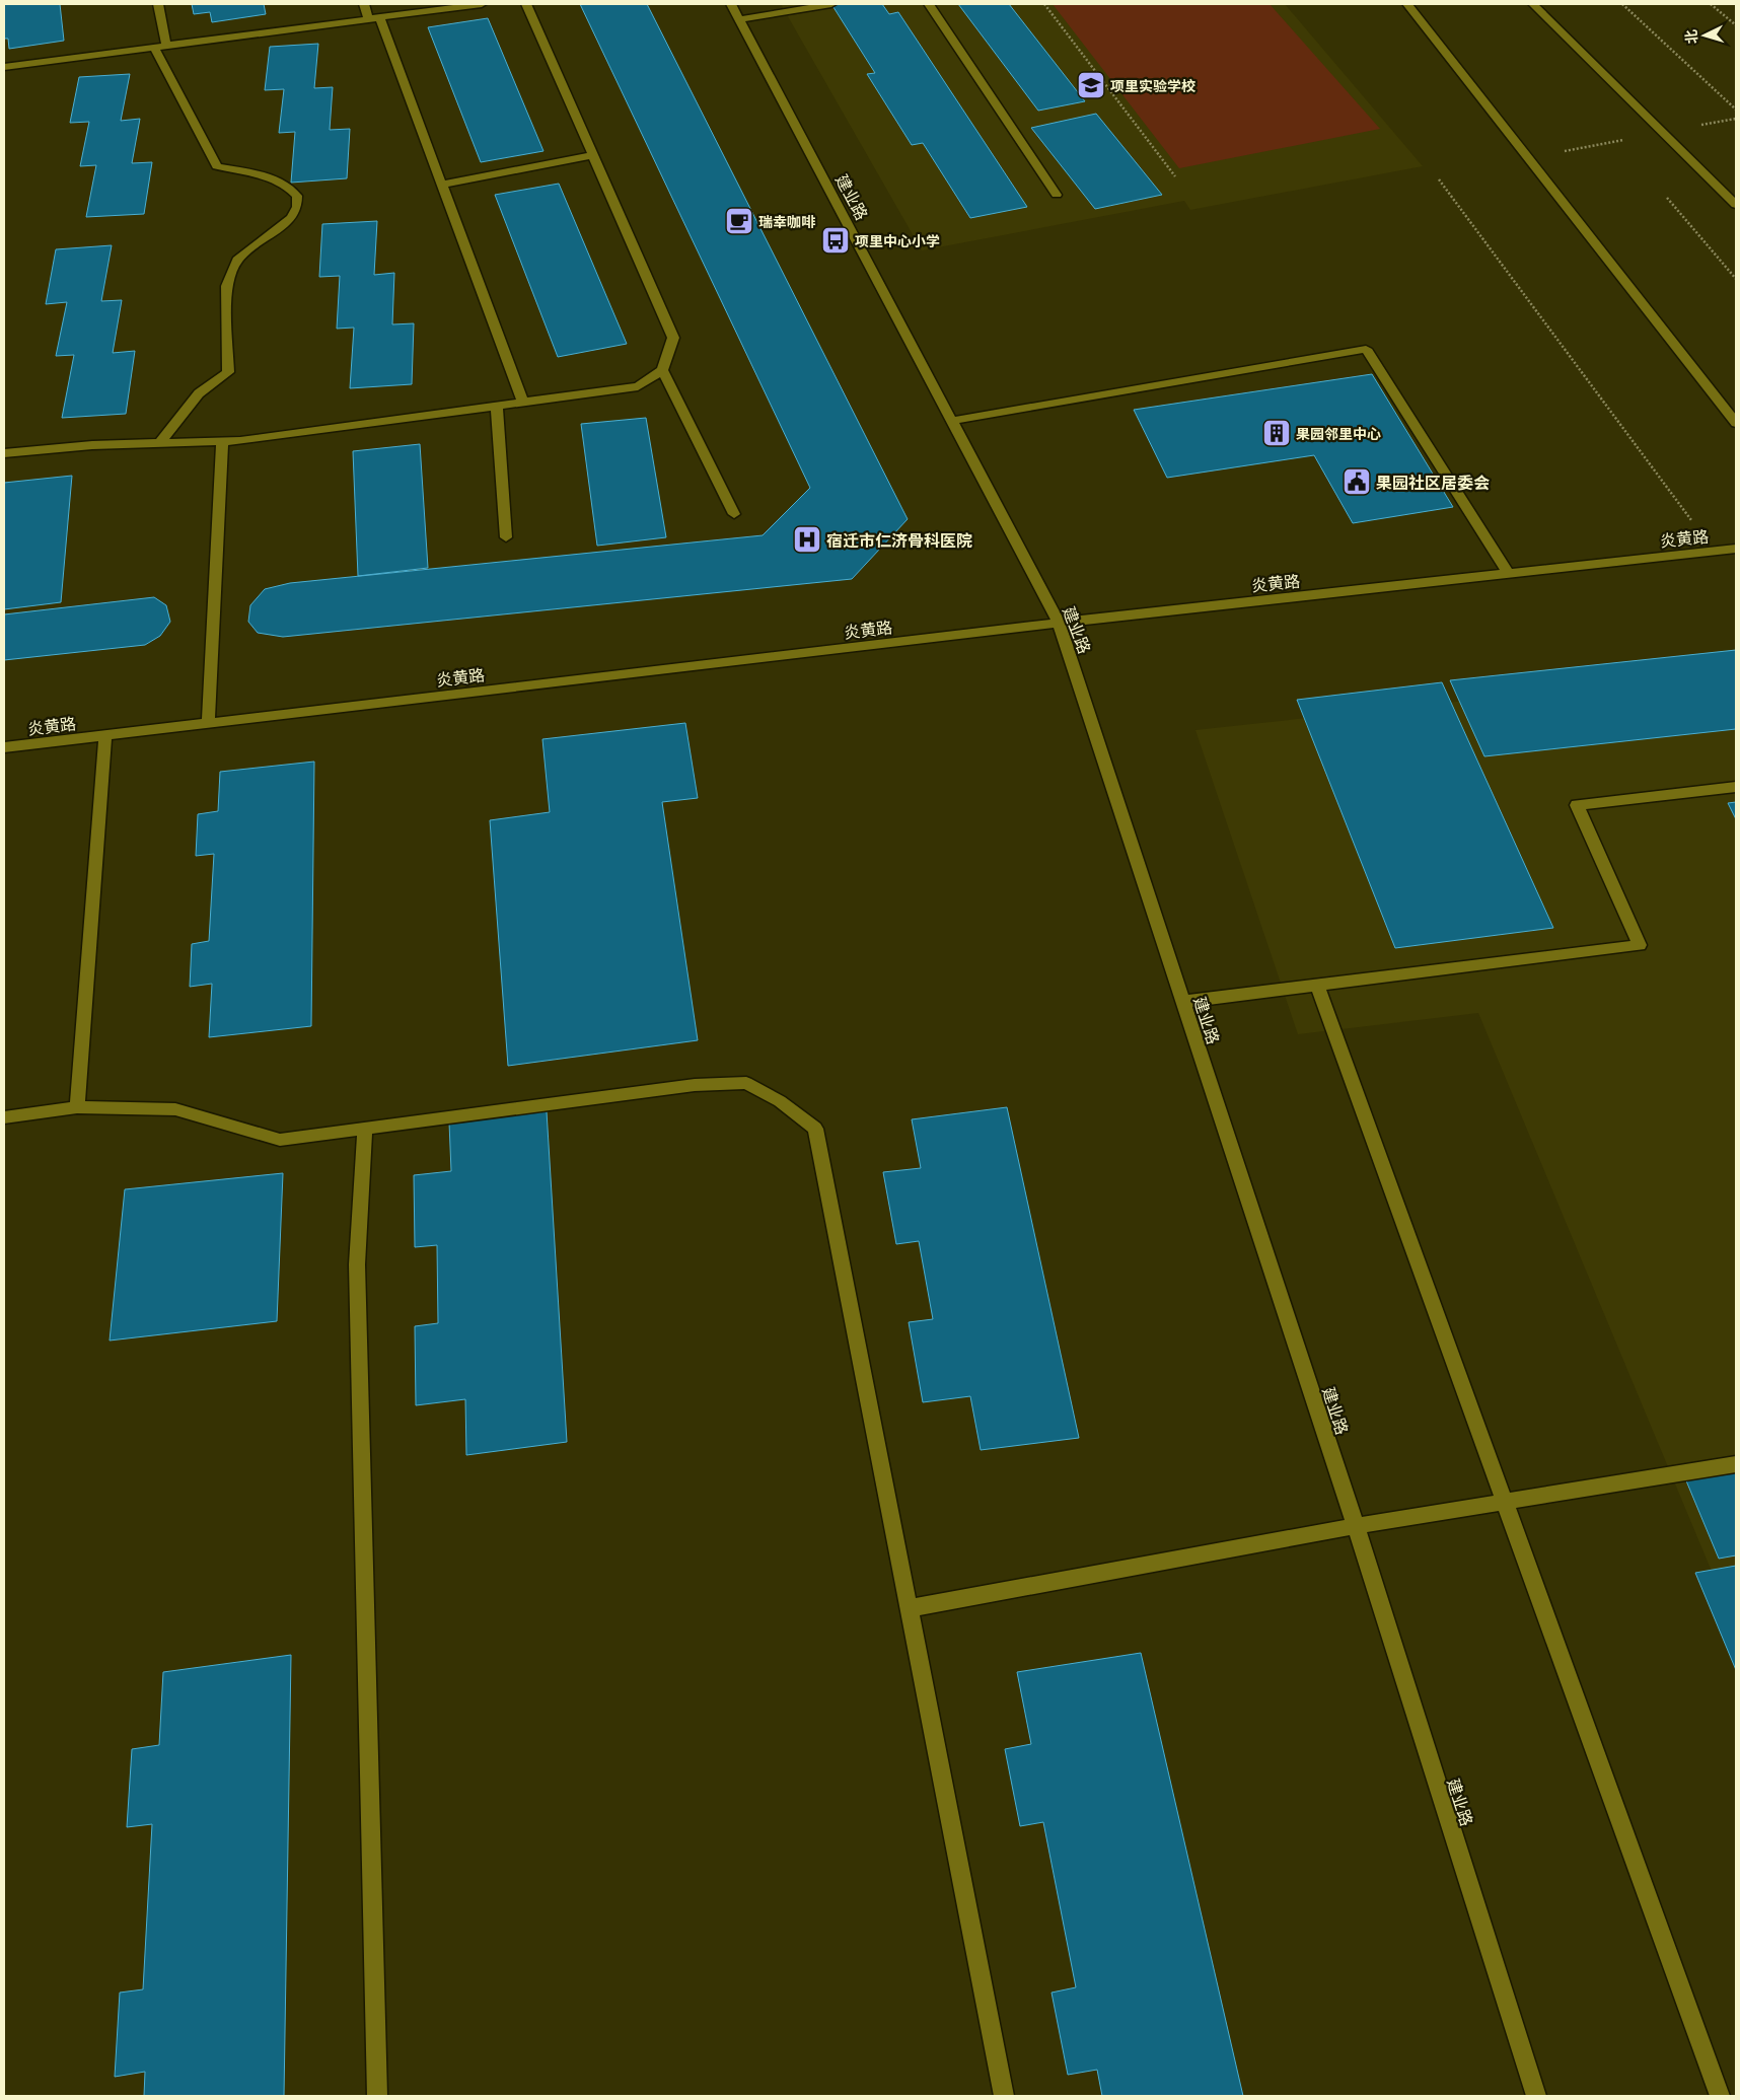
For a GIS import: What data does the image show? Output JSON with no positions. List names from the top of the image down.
{
  "streets": {
    "street": ["建业路", "炎黄路"]
  },
  "crossings": [
    ["建业路", "炎黄路"]
  ],
  "places": {
    "school or university": ["项里实验学校"],
    "cafe": ["瑞幸咖啡"],
    "bus stop": ["项里中心小学"],
    "building": ["果园邻里中心"],
    "public building": ["果园社区居委会"],
    "hospital": ["宿迁市仁济骨科医院"]
  },
  "north": "left"
}
